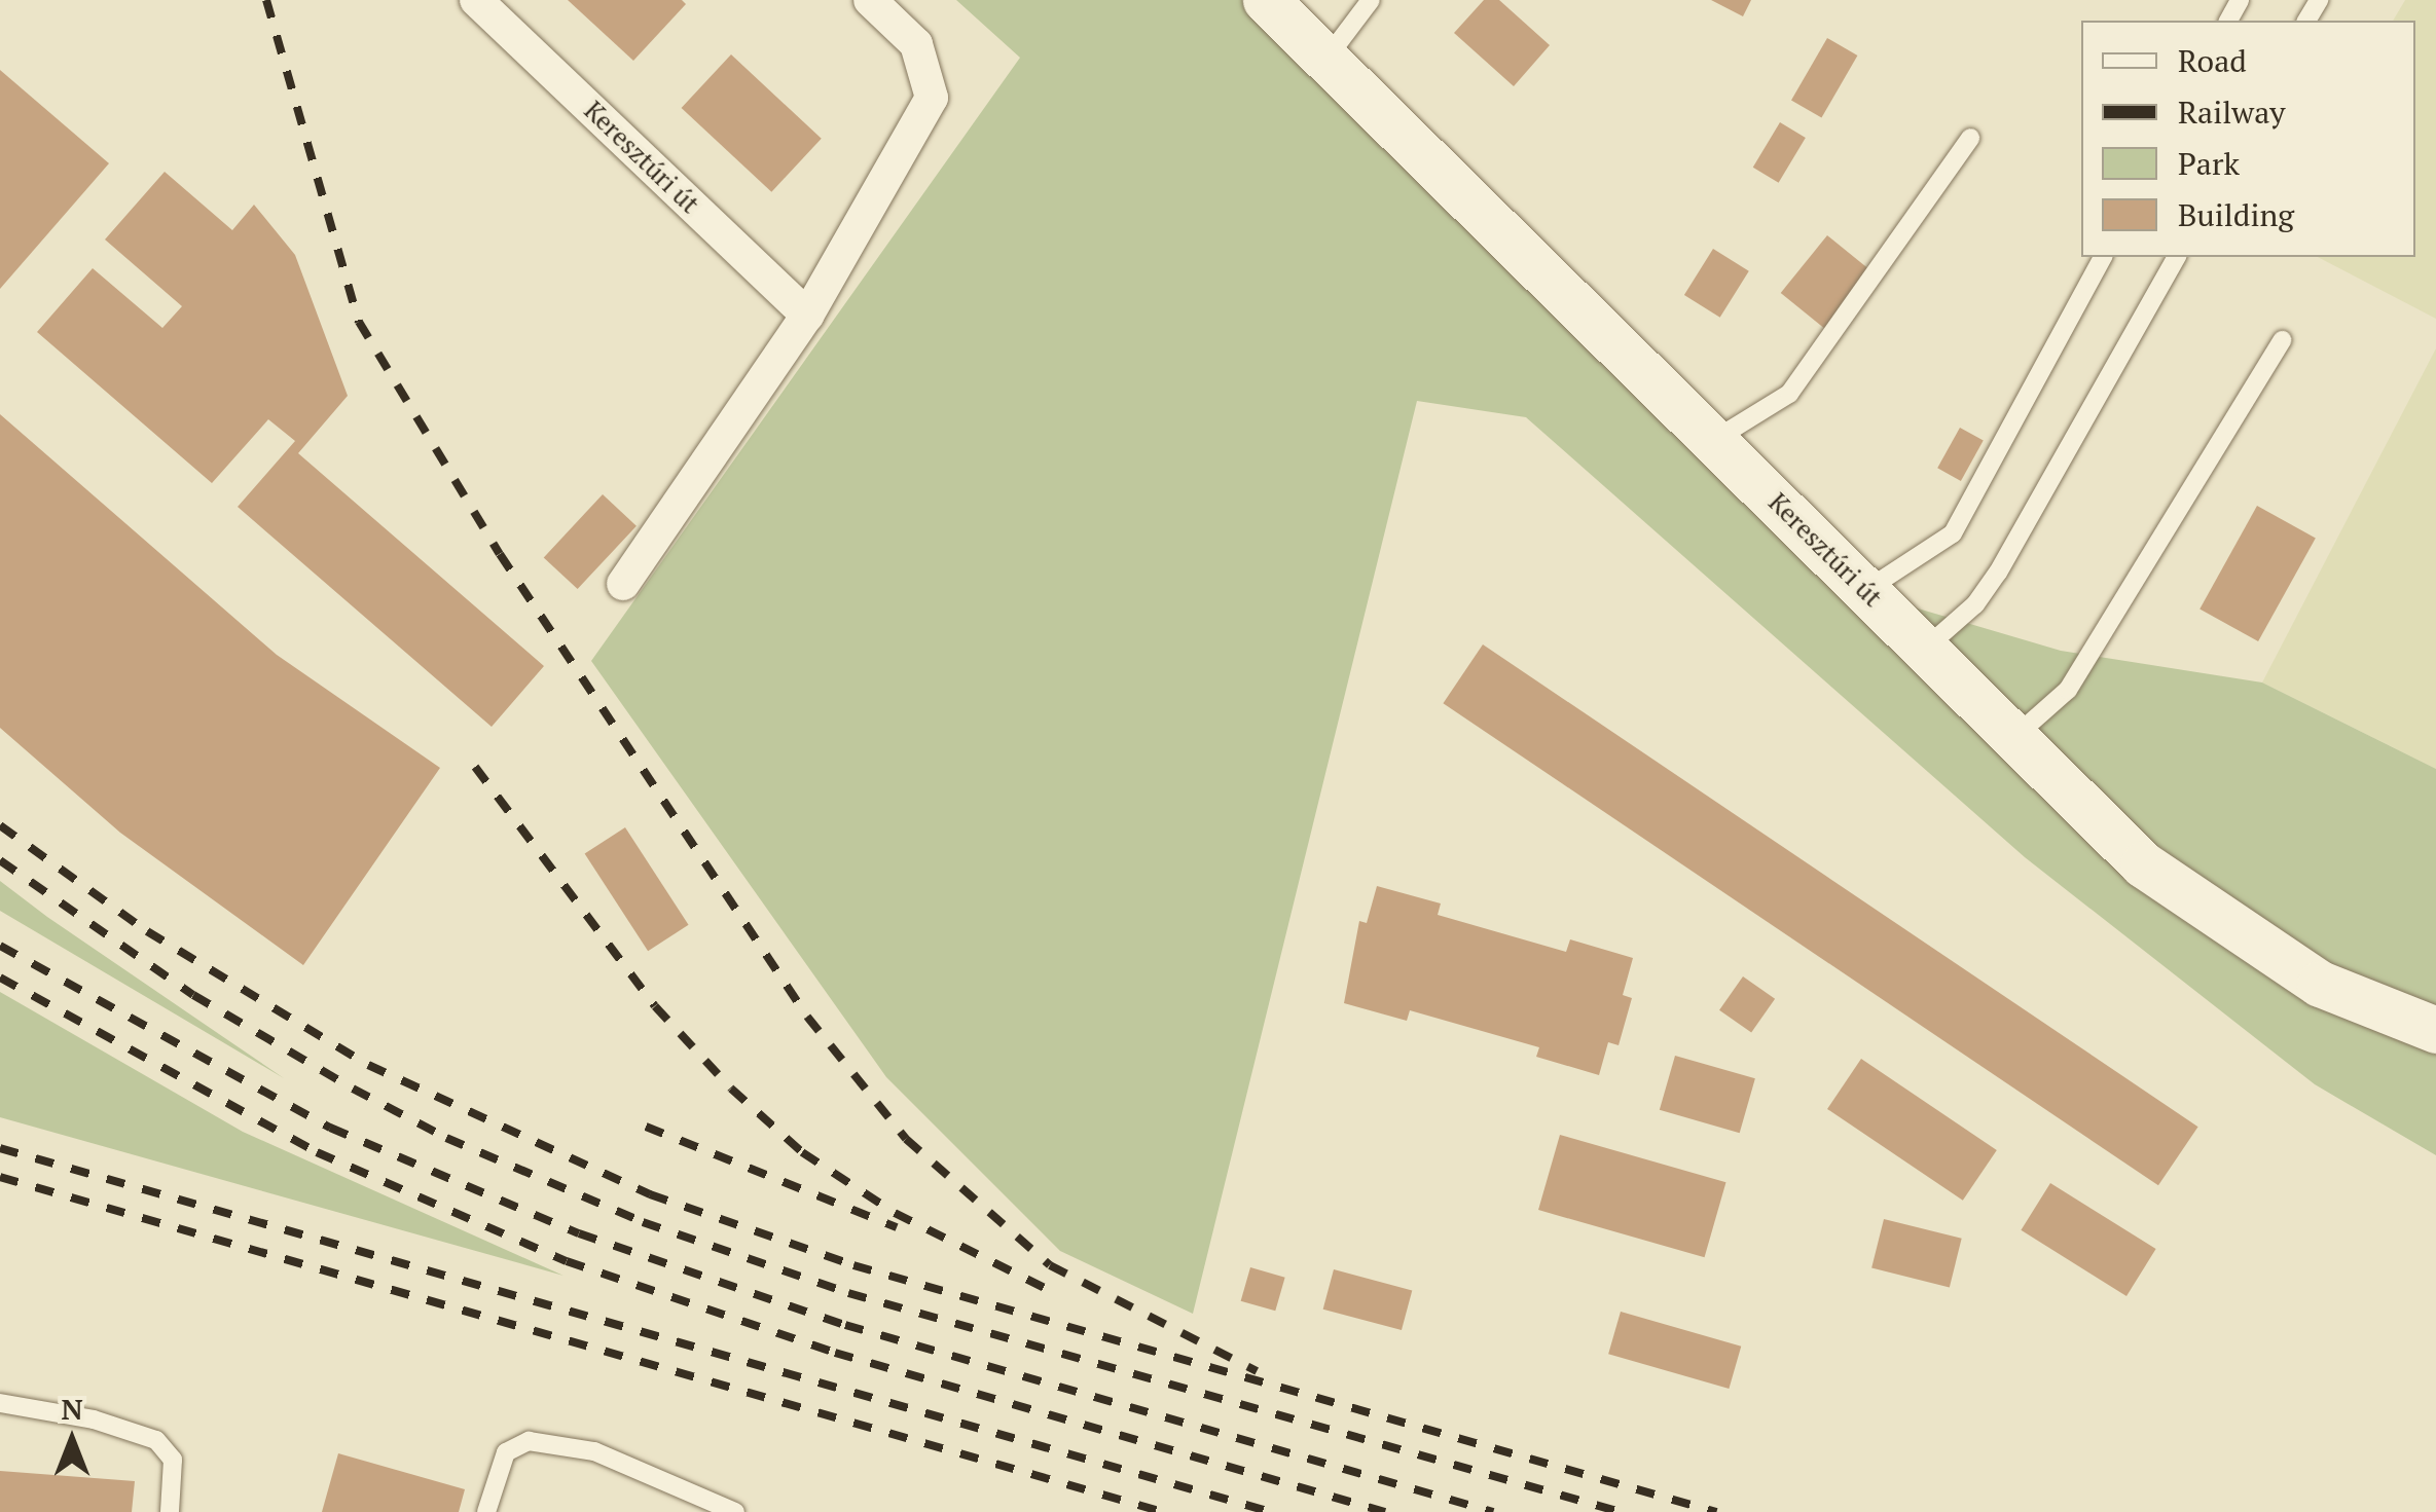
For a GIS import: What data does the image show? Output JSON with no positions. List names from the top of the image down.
{
  "streets": {
    "main road": ["Keresztúri út"]
  },
  "legend": [
    "Road",
    "Railway",
    "Park",
    "Building"
  ],
  "north": "top"
}
